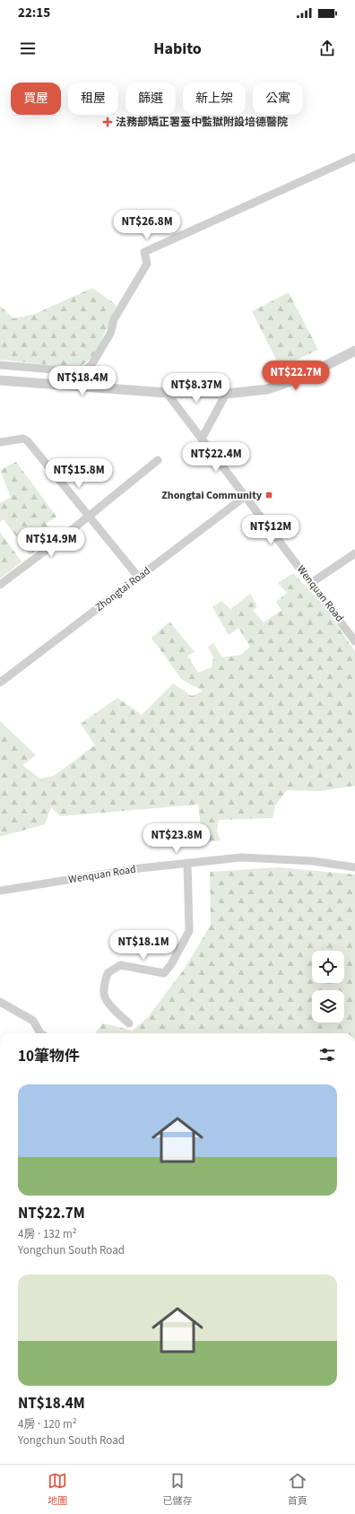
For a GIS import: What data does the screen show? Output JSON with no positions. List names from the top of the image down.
{
  "streets": {
    "street": ["Zhongtai Road", "Wenquan Road"]
  },
  "crossings": [
    ["Zhongtai Road", "Wenquan Road"]
  ],
  "places": {
    "health": ["法務部矯正署臺中監獄附設培德醫院"],
    "transit": ["Zhongtai Community"]
  },
  "page": {
    "status": "22:15",
    "header": "Habito",
    "chip": [
      "買屋",
      "租屋",
      "篩選",
      "新上架",
      "公寓"
    ],
    "price": [
      "NT$26.8M",
      "NT$22.7M",
      "NT$18.4M",
      "NT$8.37M",
      "NT$22.4M",
      "NT$15.8M",
      "NT$12M",
      "NT$14.9M",
      "NT$23.8M",
      "NT$18.1M"
    ],
    "heading": "10筆物件",
    "list": [
      {
        "name": "NT$22.7M",
        "note": "4房 · 132 m² · Yongchun South Road"
      },
      {
        "name": "NT$18.4M",
        "note": "4房 · 120 m² · Yongchun South Road"
      }
    ],
    "tabs": ["地圖", "已儲存", "首頁"]
  }
}
